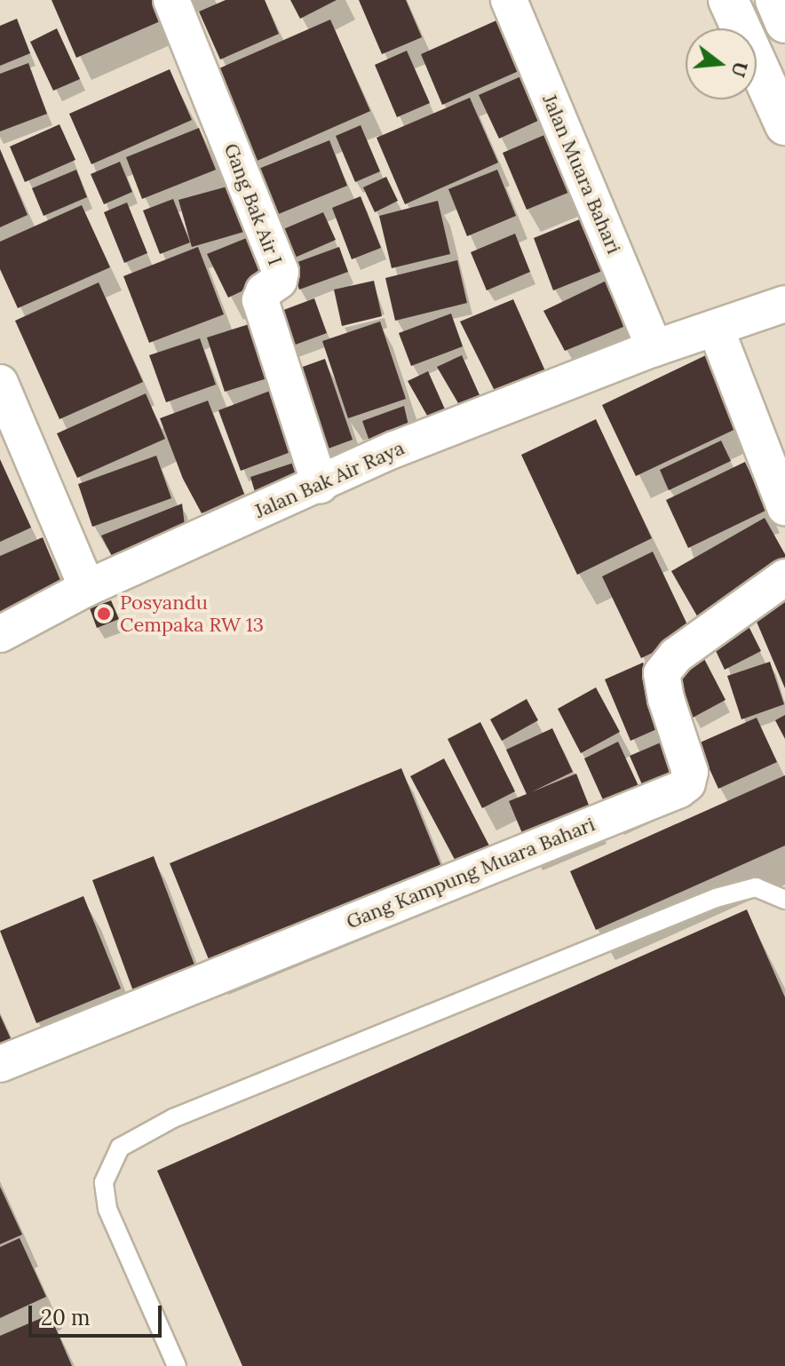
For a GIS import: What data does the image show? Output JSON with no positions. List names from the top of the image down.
{
  "streets": {
    "street": [
      "Jalan Muara Bahari",
      "Gang Bak Air I",
      "Jalan Bak Air Raya",
      "Gang Kampung Muara Bahari"
    ]
  },
  "crossings": [
    ["Jalan Muara Bahari", "Jalan Bak Air Raya"],
    ["Gang Bak Air I", "Jalan Bak Air Raya"]
  ],
  "places": ["Posyandu Cempaka RW 13"],
  "scale_bar": "20 m",
  "north": "right"
}
